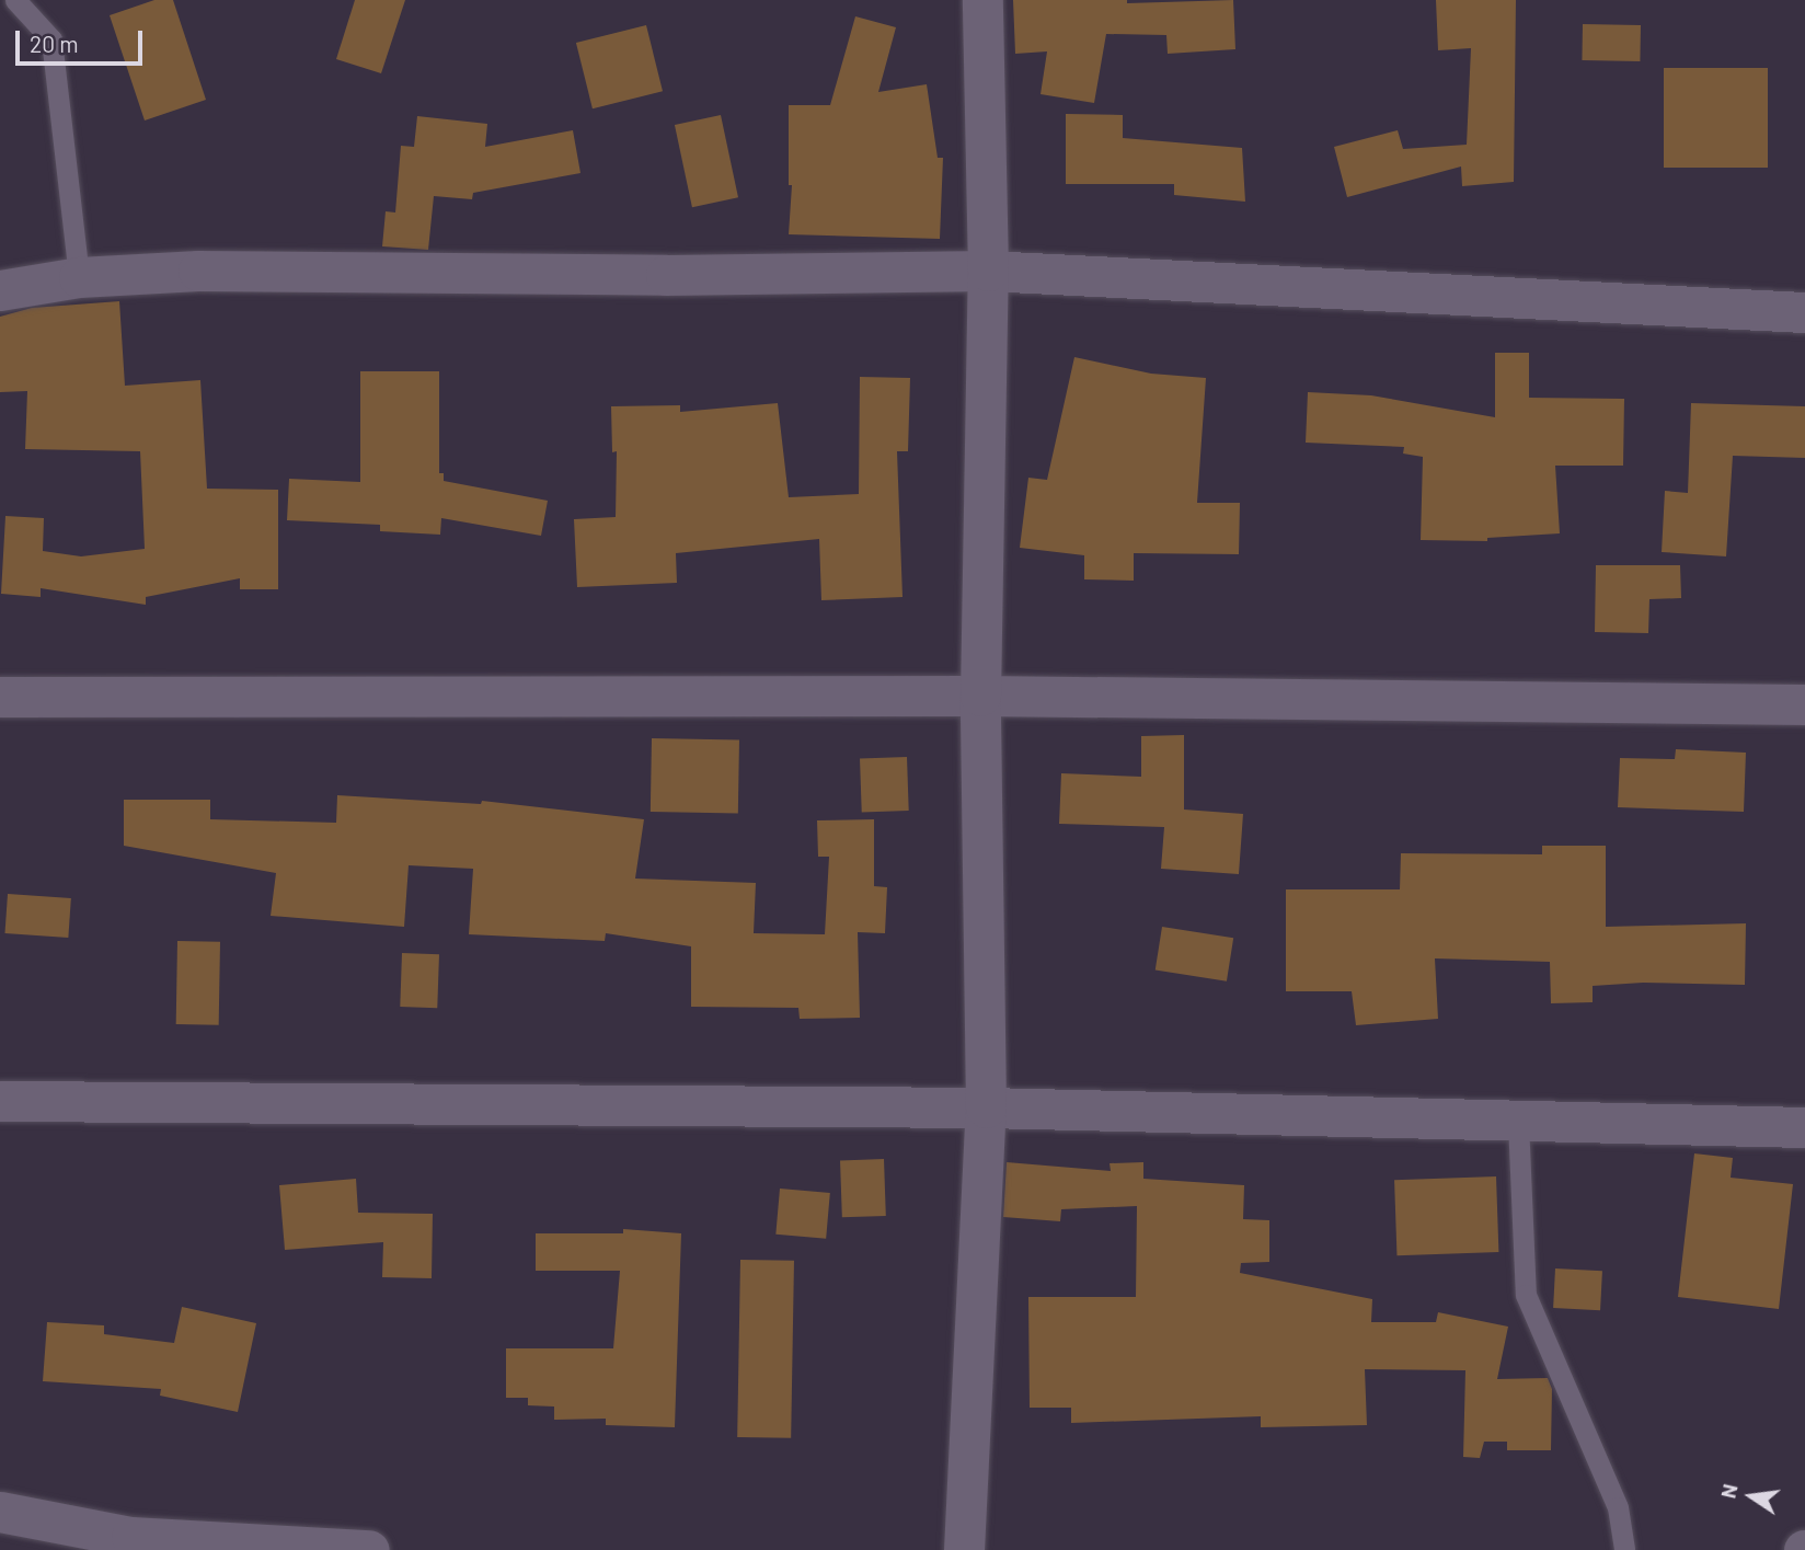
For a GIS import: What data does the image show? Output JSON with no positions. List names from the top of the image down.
{
  "scale_bar": "20 m",
  "north": "left"
}
